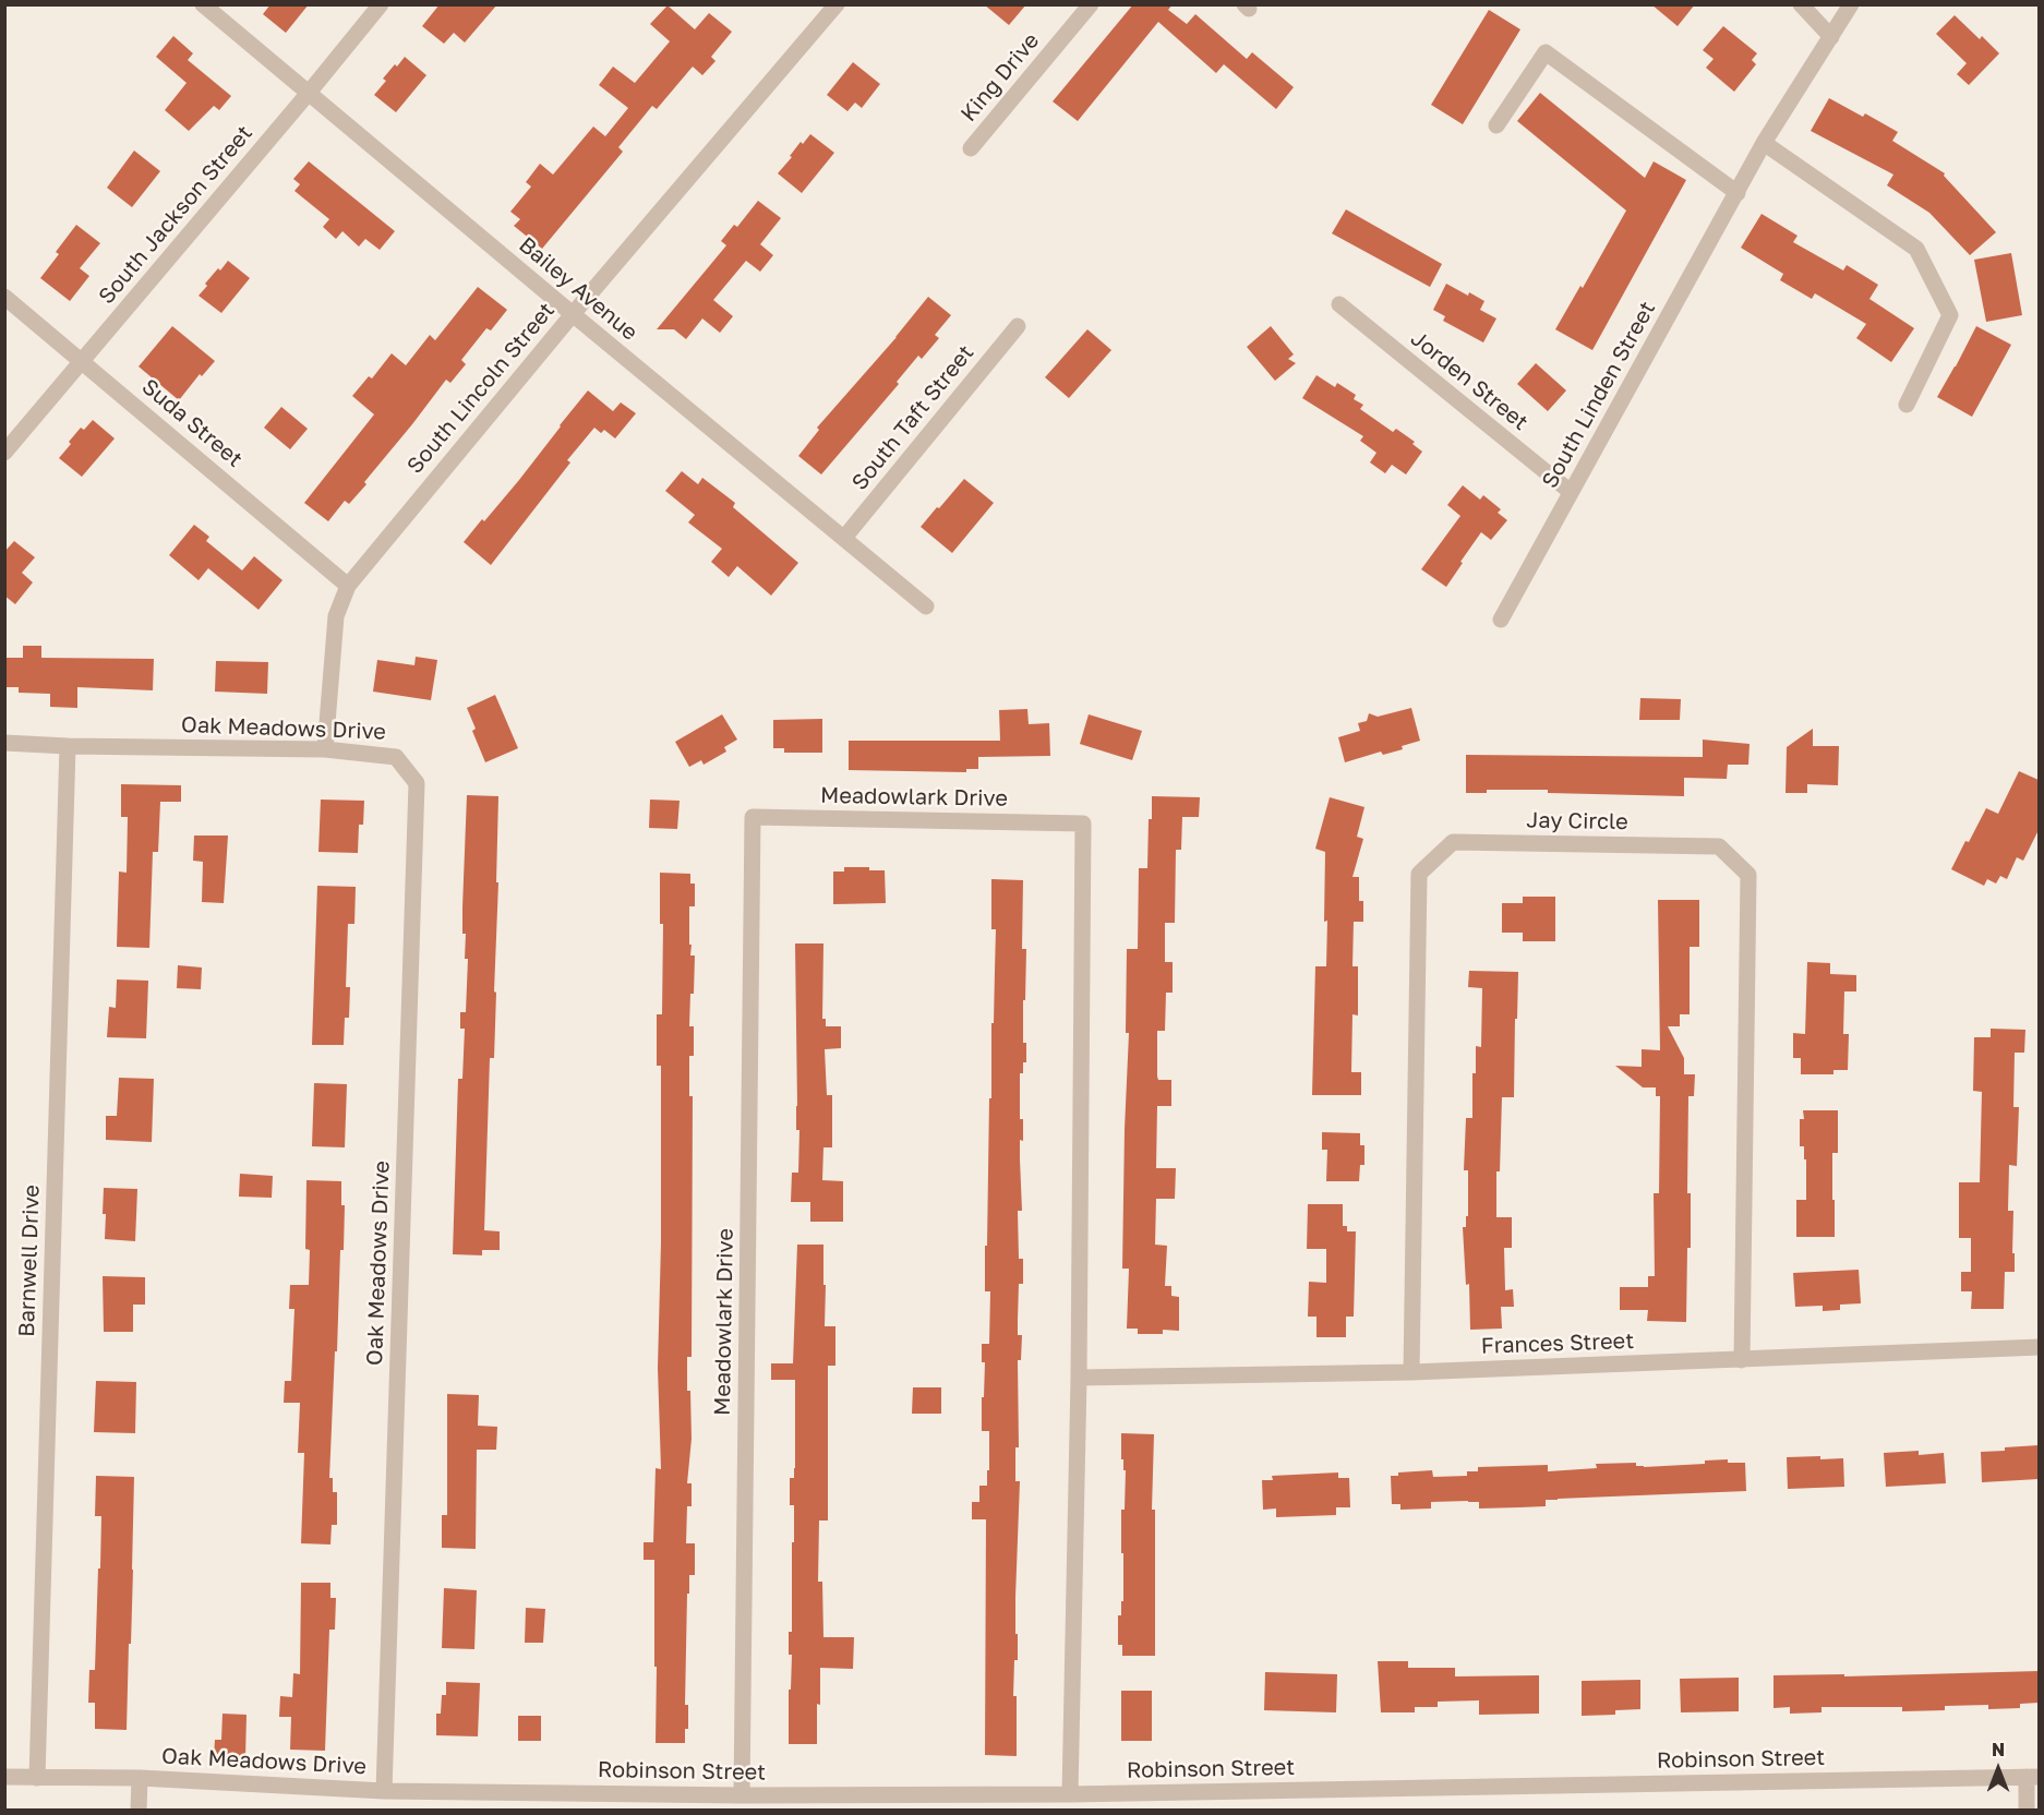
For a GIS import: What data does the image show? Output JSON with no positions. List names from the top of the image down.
{
  "streets": {
    "street": [
      "King Drive",
      "South Jackson Street",
      "Bailey Avenue",
      "Jorden Street",
      "South Lincoln Street",
      "South Linden Street",
      "South Taft Street",
      "Suda Street",
      "Oak Meadows Drive",
      "Meadowlark Drive",
      "Jay Circle",
      "Barnwell Drive",
      "Frances Street",
      "Robinson Street"
    ]
  },
  "crossings": [
    ["South Jackson Street", "Bailey Avenue"],
    ["South Jackson Street", "Suda Street"],
    ["Bailey Avenue", "South Lincoln Street"],
    ["Bailey Avenue", "South Taft Street"],
    ["Jorden Street", "South Linden Street"],
    ["South Lincoln Street", "Suda Street"],
    ["South Lincoln Street", "Oak Meadows Drive"],
    ["Oak Meadows Drive", "Barnwell Drive"],
    ["Oak Meadows Drive", "Robinson Street"],
    ["Meadowlark Drive", "Frances Street"],
    ["Meadowlark Drive", "Robinson Street"],
    ["Jay Circle", "Frances Street"]
  ],
  "north": "top"
}
